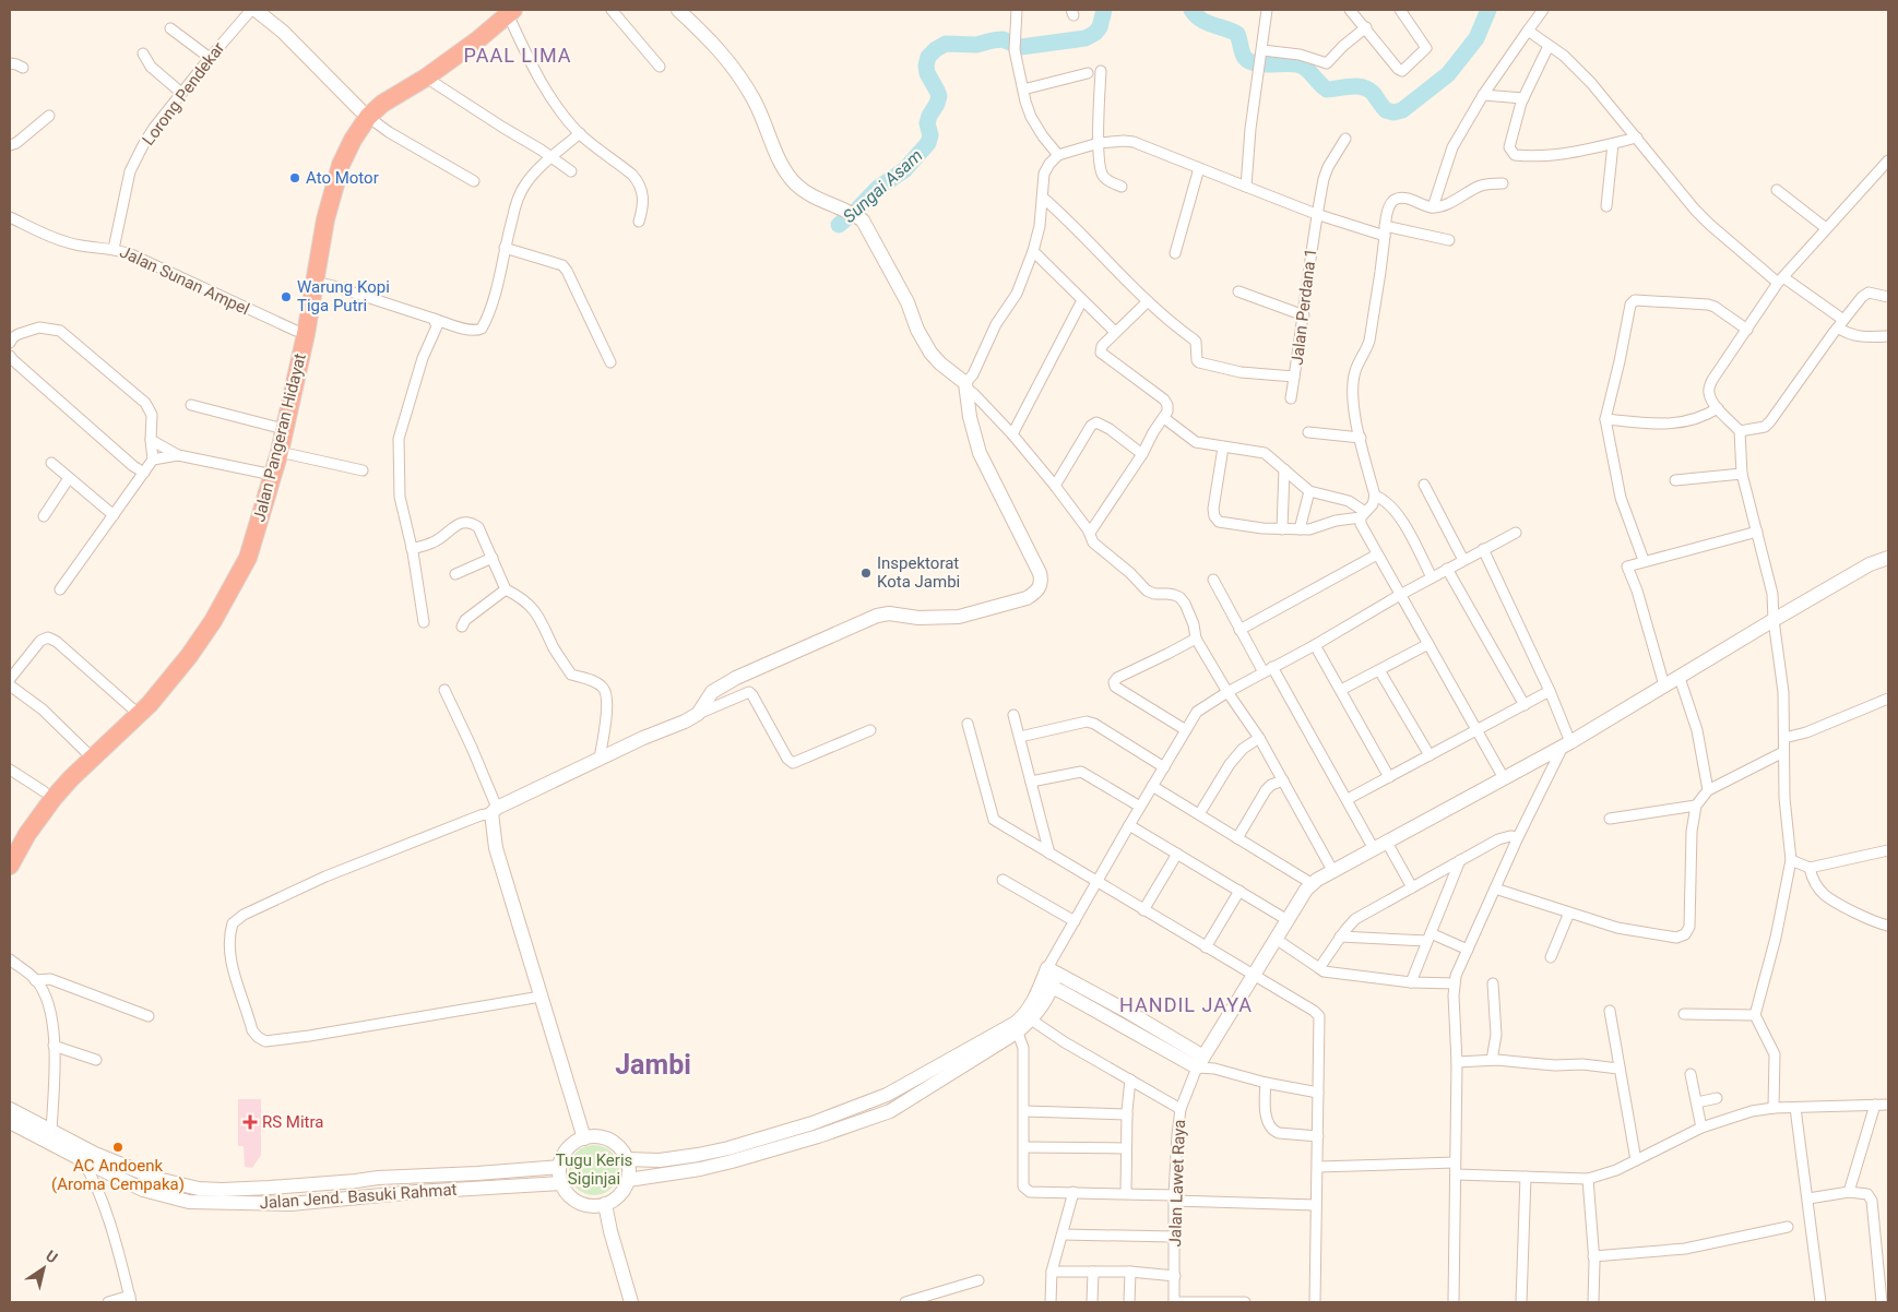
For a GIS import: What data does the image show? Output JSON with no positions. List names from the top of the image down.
{
  "streets": {
    "highway": ["Jalan Pangeran Hidayat"],
    "street": [
      "Lorong Pendekar",
      "Jalan Sunan Ampel",
      "Jalan Perdana 1",
      "Jalan Lawet Raya",
      "Jalan Jend. Basuki Rahmat"
    ]
  },
  "crossings": [
    ["Lorong Pendekar", "Jalan Sunan Ampel"],
    ["Jalan Sunan Ampel", "Jalan Pangeran Hidayat"]
  ],
  "districts": ["PAAL LIMA", "HANDIL JAYA", "Jambi"],
  "water": ["Sungai Asam"],
  "parks": ["Tugu Keris Siginjai"],
  "places": {
    "other": [
      "Ato Motor",
      "Warung Kopi Tiga Putri",
      "Inspektorat Kota Jambi",
      "AC Andoenk (Aroma Cempaka)"
    ],
    "health": ["RS Mitra"]
  },
  "north": "top right"
}
